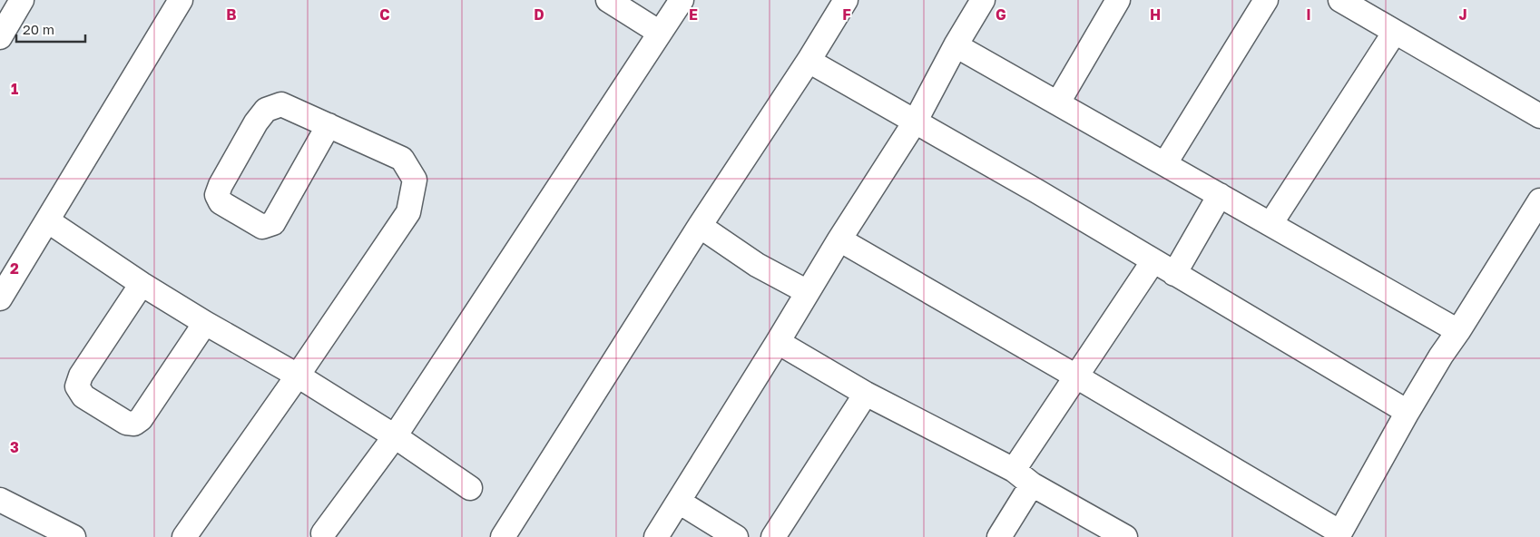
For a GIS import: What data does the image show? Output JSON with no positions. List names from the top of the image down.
{
  "scale_bar": "20 m",
  "grid": {
    "columns": [
      "B",
      "C",
      "D",
      "E",
      "F",
      "G",
      "H",
      "I",
      "J"
    ],
    "rows": ["1", "2", "3"]
  }
}
